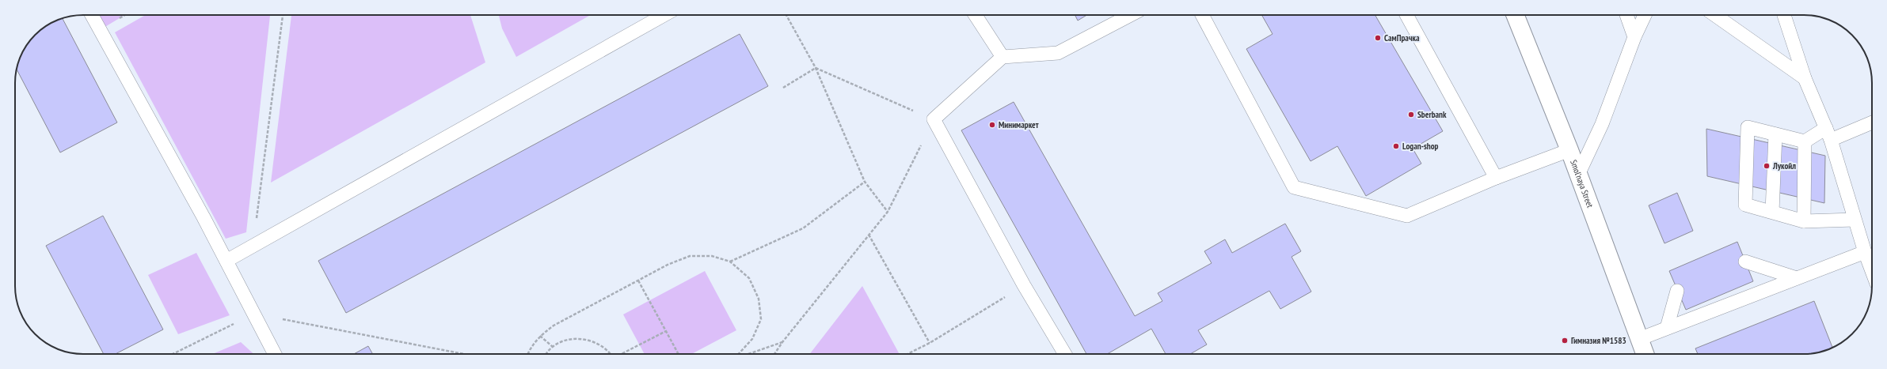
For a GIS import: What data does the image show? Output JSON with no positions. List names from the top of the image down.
{
  "streets": {
    "street": ["Smol'naya Street"]
  },
  "places": [
    "СамПрачка",
    "Sberbank",
    "Минимаркет",
    "Logan-shop",
    "Лукойл",
    "Гимназия №1583"
  ]
}
